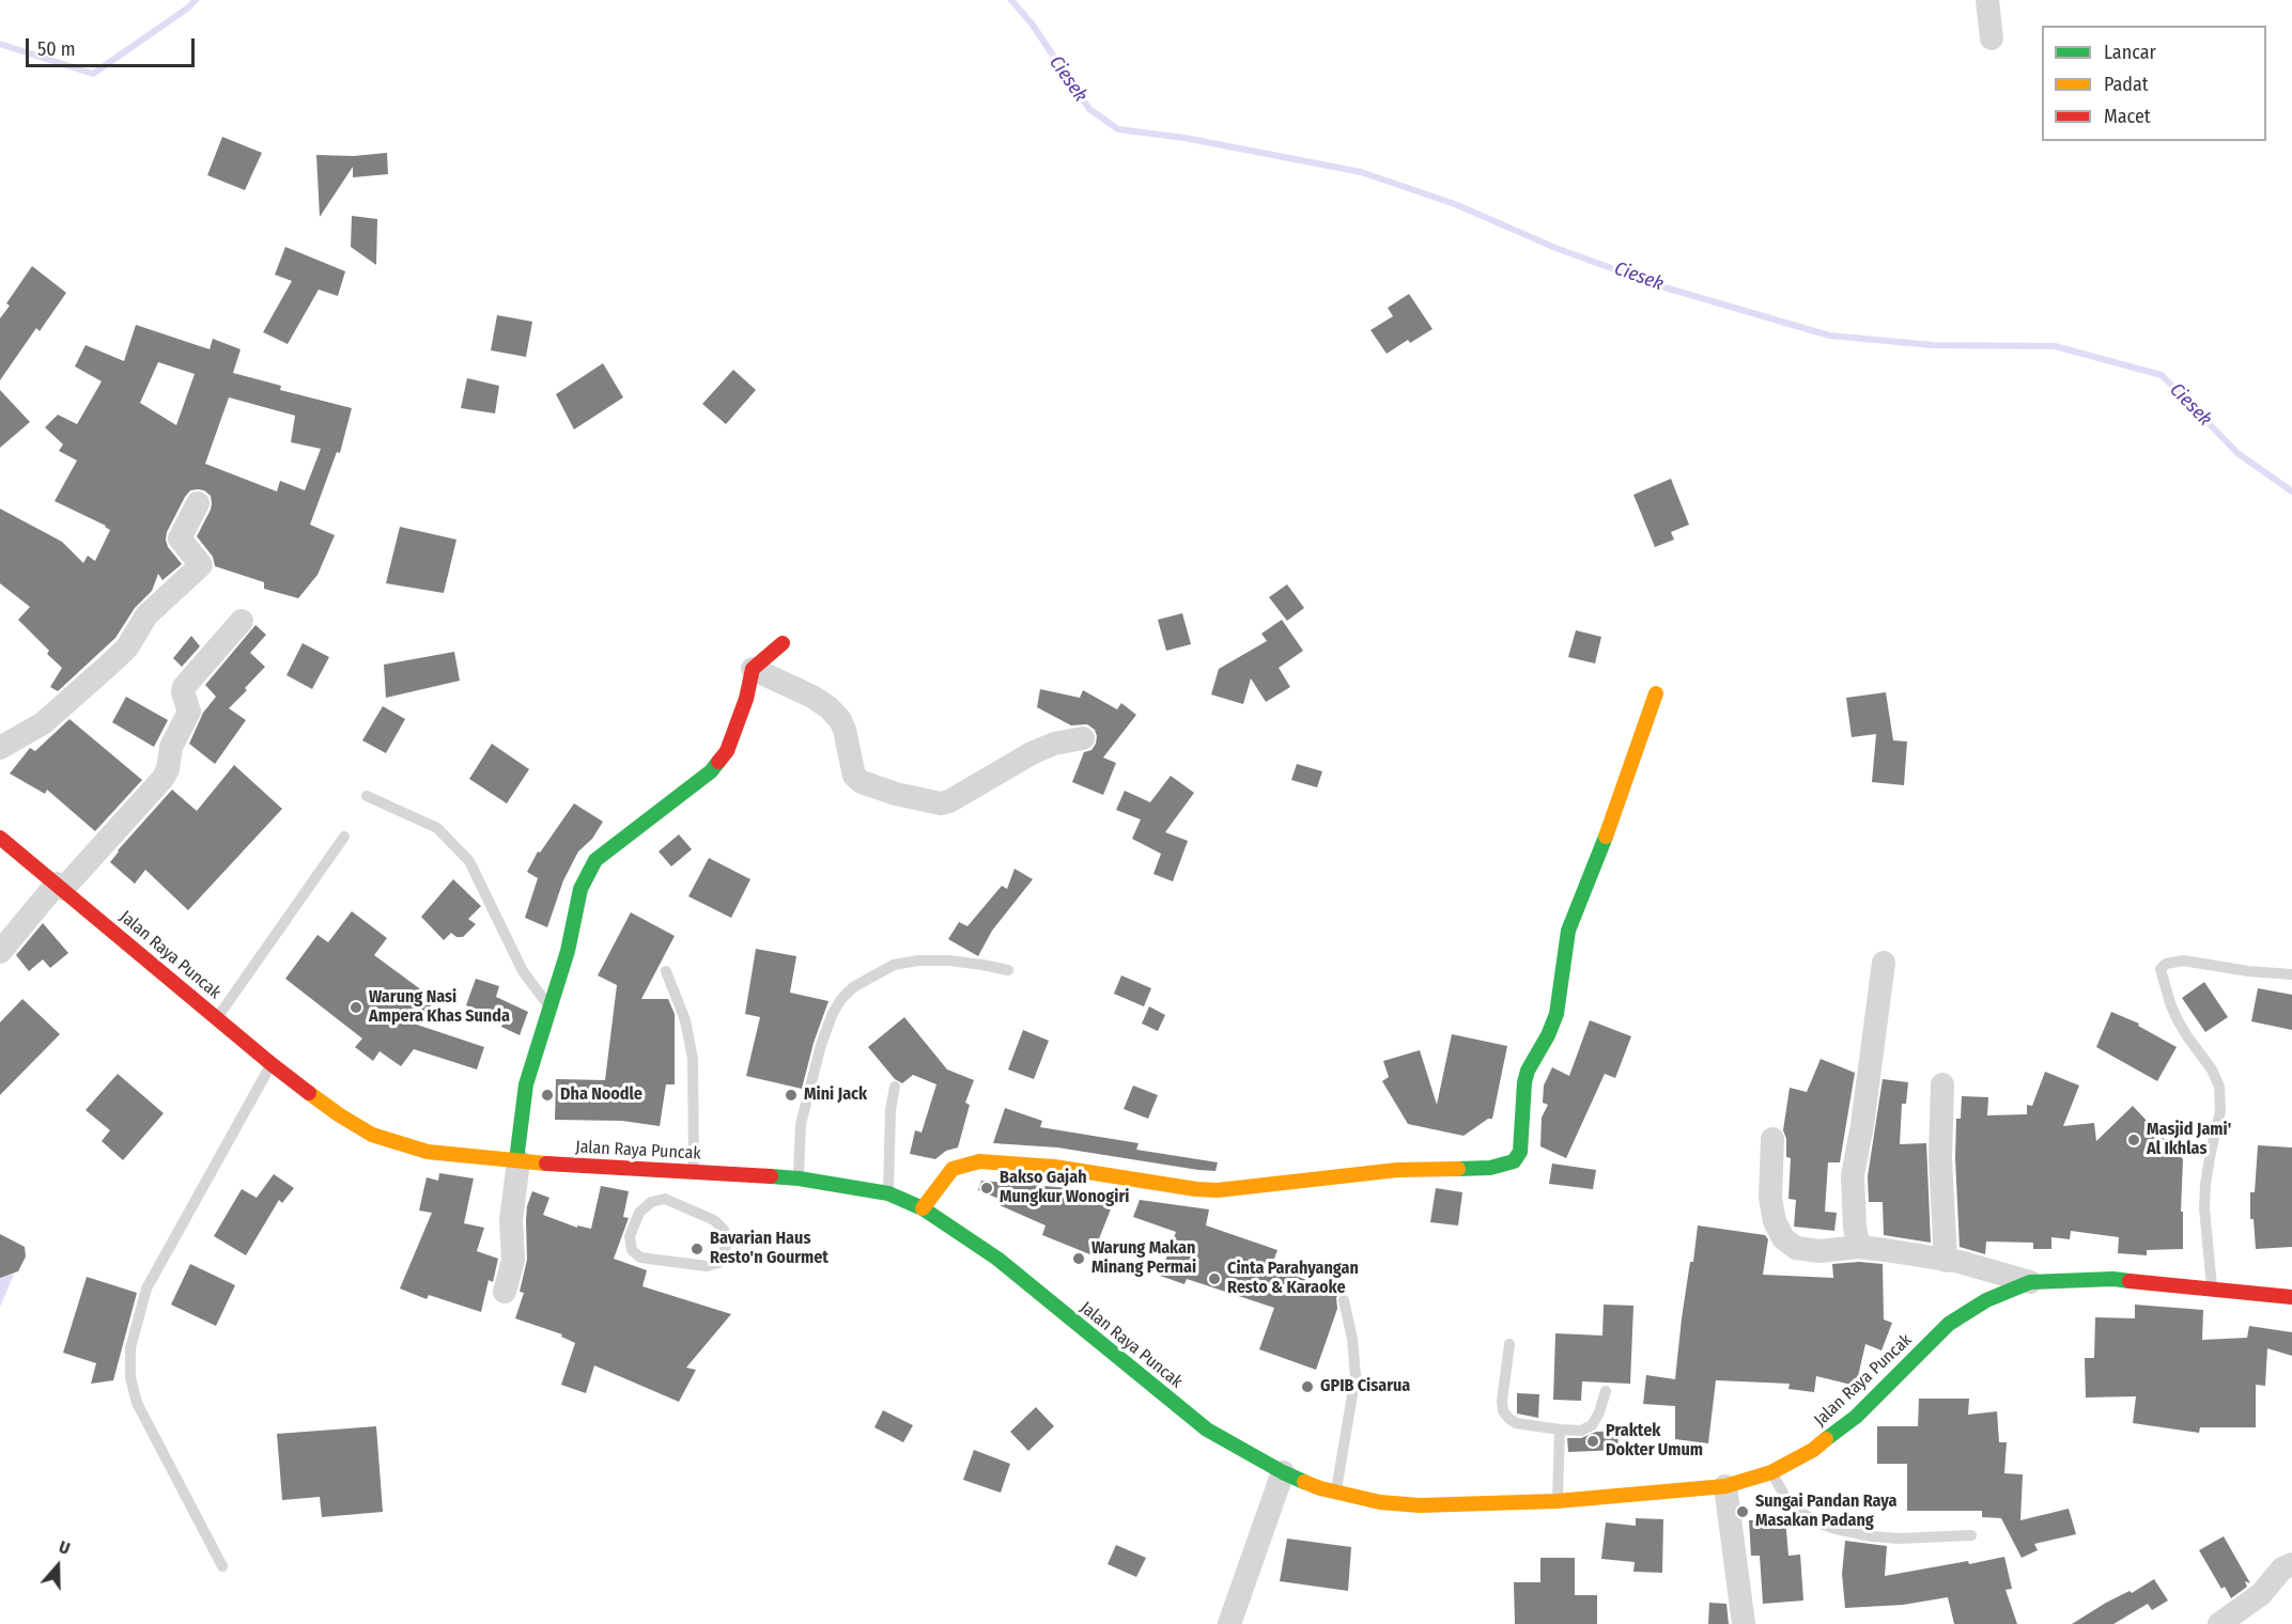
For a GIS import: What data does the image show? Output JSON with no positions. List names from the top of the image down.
{
  "streets": {
    "main road": ["Jalan Raya Puncak"]
  },
  "water": ["Ciesek"],
  "places": [
    "Warung Nasi Ampera Khas Sunda",
    "Dha Noodle",
    "Mini Jack",
    "Masjid Jami' Al Ikhlas",
    "Bakso Gajah Mungkur Wonogiri",
    "Bavarian Haus Resto'n Gourmet",
    "Warung Makan Minang Permai",
    "Cinta Parahyangan Resto & Karaoke",
    "GPIB Cisarua",
    "Praktek Dokter Umum",
    "Sungai Pandan Raya Masakan Padang"
  ],
  "legend": ["Lancar", "Padat", "Macet"],
  "scale_bar": "50 m",
  "north": "top"
}
